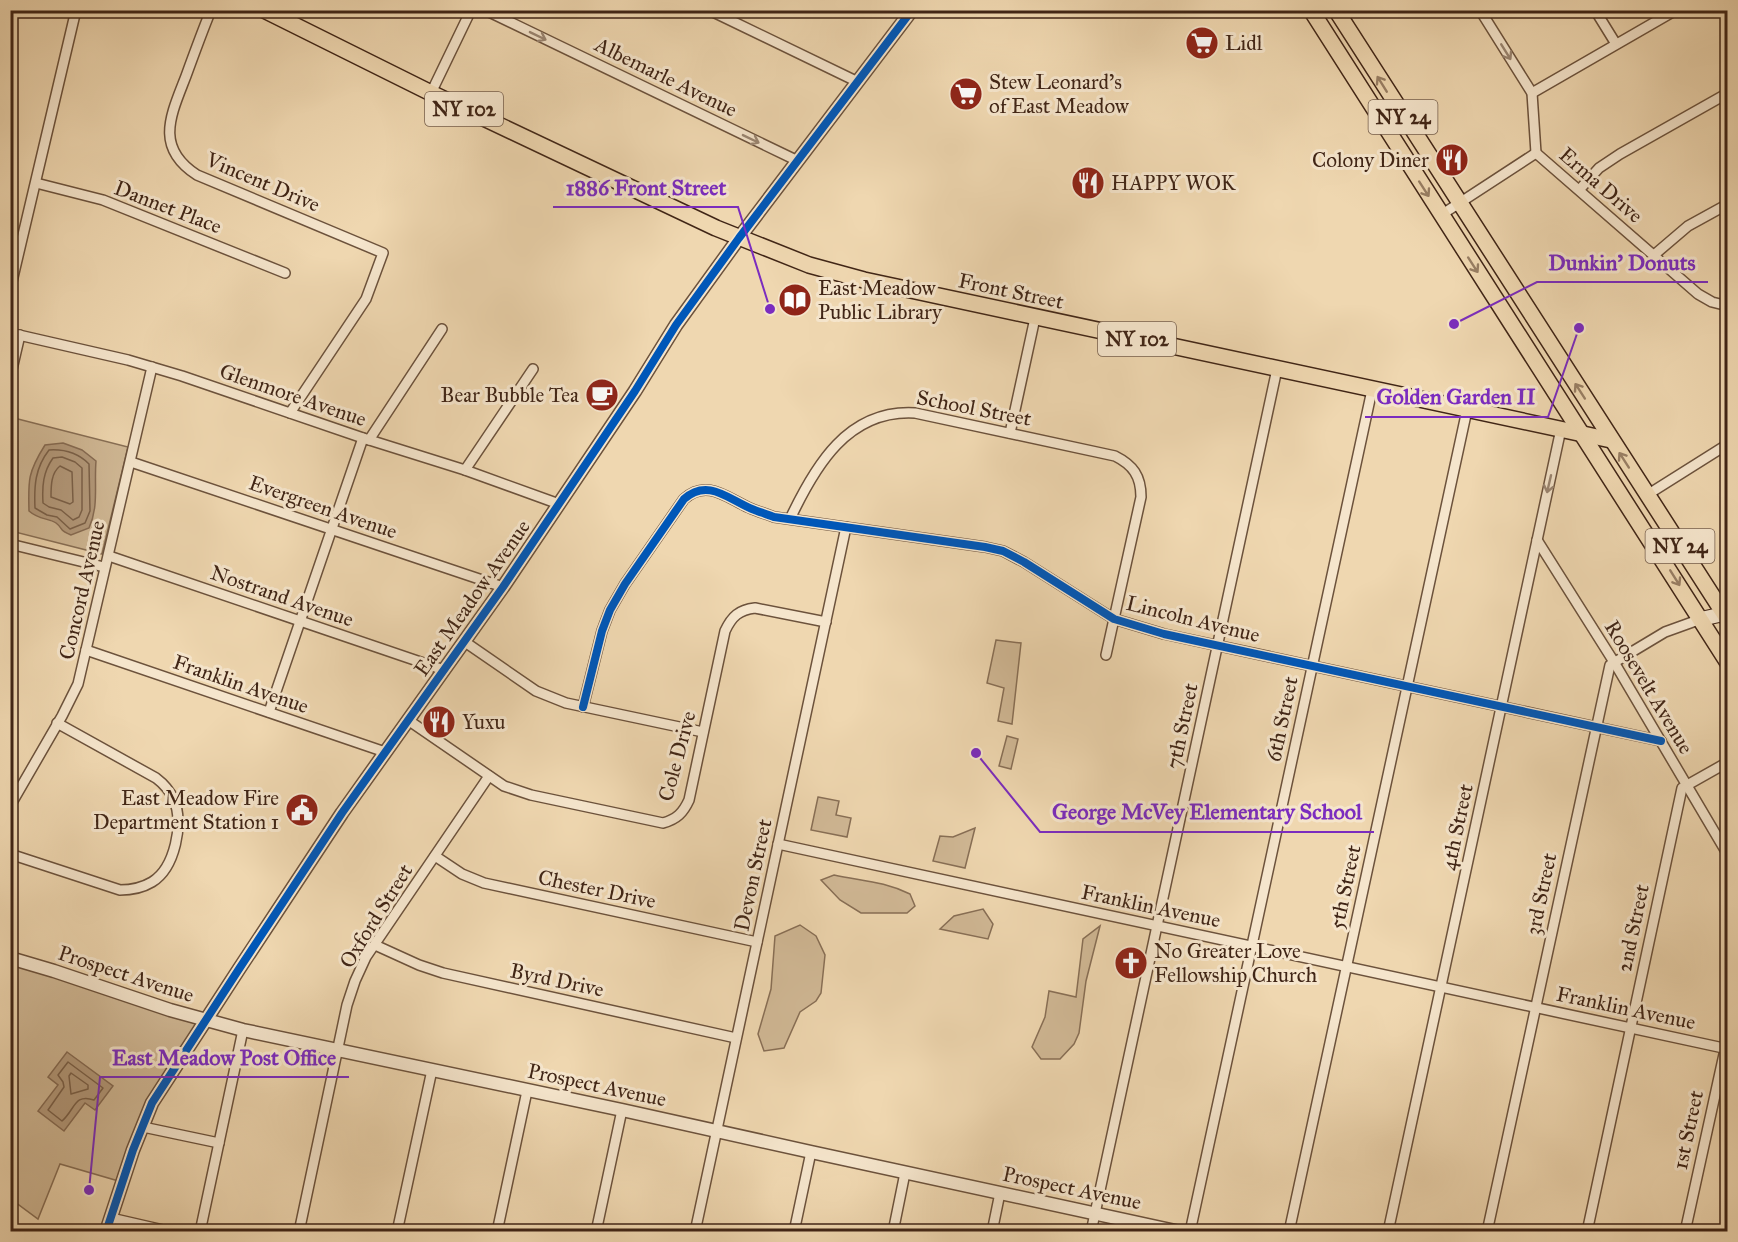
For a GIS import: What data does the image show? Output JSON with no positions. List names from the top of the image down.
{
  "streets": {
    "main road": ["NY 102", "NY 24", "Front Street"],
    "street": [
      "Albemarle Avenue",
      "Vincent Drive",
      "Erma Drive",
      "Dannet Place",
      "Glenmore Avenue",
      "School Street",
      "Evergreen Avenue",
      "Concord Avenue",
      "Nostrand Avenue",
      "East Meadow Avenue",
      "Lincoln Avenue",
      "Franklin Avenue",
      "Roosevelt Avenue",
      "6th Street",
      "7th Street",
      "Cole Drive",
      "4th Street",
      "Devon Street",
      "5th Street",
      "Chester Drive",
      "3rd Street",
      "Oxford Street",
      "2nd Street",
      "Prospect Avenue",
      "Byrd Drive",
      "1st Street"
    ]
  },
  "crossings": [
    ["Albemarle Avenue", "East Meadow Avenue"],
    ["NY 24", "Front Street"],
    ["Vincent Drive", "Glenmore Avenue"],
    ["Front Street", "East Meadow Avenue"],
    ["Front Street", "6th Street"],
    ["Front Street", "7th Street"],
    ["Front Street", "4th Street"],
    ["Front Street", "5th Street"],
    ["Glenmore Avenue", "Concord Avenue"],
    ["Glenmore Avenue", "East Meadow Avenue"],
    ["School Street", "Lincoln Avenue"],
    ["Evergreen Avenue", "Concord Avenue"],
    ["Evergreen Avenue", "East Meadow Avenue"],
    ["Concord Avenue", "Nostrand Avenue"],
    ["Concord Avenue", "Franklin Avenue"],
    ["Nostrand Avenue", "East Meadow Avenue"],
    ["East Meadow Avenue", "Franklin Avenue"],
    ["East Meadow Avenue", "Cole Drive"],
    ["East Meadow Avenue", "Prospect Avenue"],
    ["Lincoln Avenue", "Roosevelt Avenue"],
    ["Lincoln Avenue", "6th Street"],
    ["Lincoln Avenue", "7th Street"],
    ["Lincoln Avenue", "4th Street"],
    ["Lincoln Avenue", "Devon Street"],
    ["Lincoln Avenue", "5th Street"],
    ["Lincoln Avenue", "3rd Street"],
    ["Franklin Avenue", "6th Street"],
    ["Franklin Avenue", "7th Street"],
    ["Franklin Avenue", "4th Street"],
    ["Franklin Avenue", "Devon Street"],
    ["Franklin Avenue", "5th Street"],
    ["Franklin Avenue", "3rd Street"],
    ["Franklin Avenue", "2nd Street"],
    ["Franklin Avenue", "1st Street"],
    ["Roosevelt Avenue", "4th Street"],
    ["Roosevelt Avenue", "3rd Street"],
    ["Roosevelt Avenue", "2nd Street"],
    ["7th Street", "Prospect Avenue"],
    ["Cole Drive", "Devon Street"],
    ["Cole Drive", "Oxford Street"],
    ["Devon Street", "Chester Drive"],
    ["Devon Street", "Prospect Avenue"],
    ["Devon Street", "Byrd Drive"],
    ["Chester Drive", "Oxford Street"],
    ["Oxford Street", "Prospect Avenue"],
    ["Oxford Street", "Byrd Drive"]
  ],
  "one_way": ["Albemarle Avenue"],
  "places": {
    "supermarket": ["Lidl", "Stew Leonard's of East Meadow"],
    "restaurant": ["Colony Diner", "HAPPY WOK", "Yuxu"],
    "library": ["East Meadow Public Library"],
    "other": [
      "1886 Front Street",
      "Dunkin' Donuts",
      "Golden Garden II",
      "George McVey Elementary School",
      "East Meadow Post Office"
    ],
    "cafe": ["Bear Bubble Tea"],
    "public building": ["East Meadow Fire Department Station 1"],
    "church": ["No Greater Love Fellowship Church"]
  }
}
